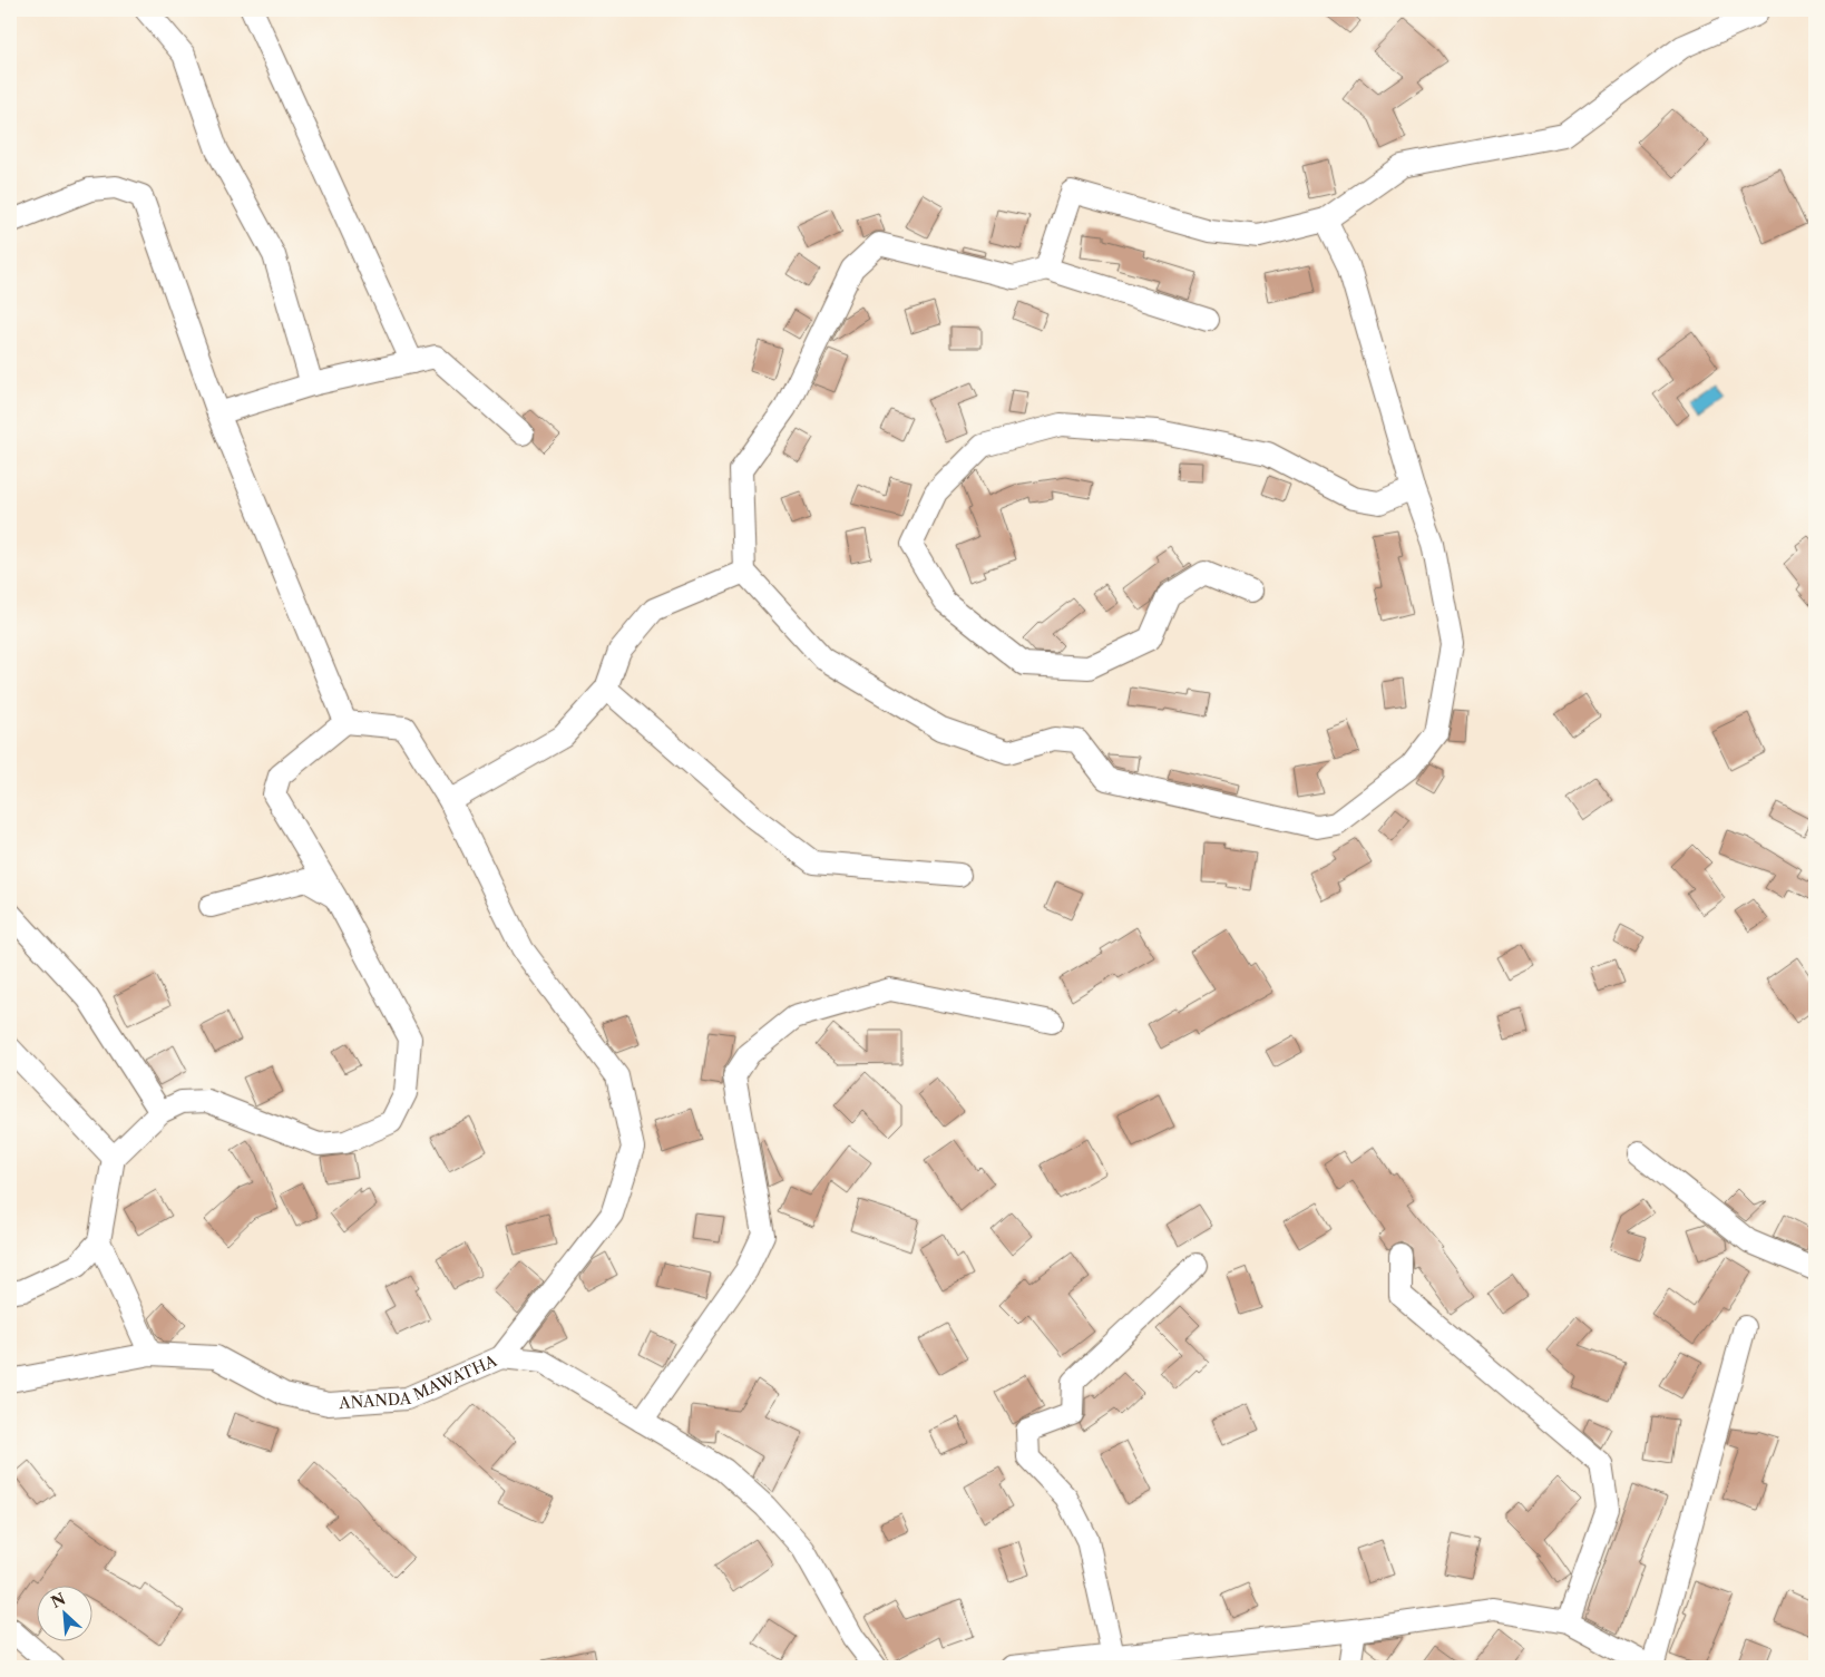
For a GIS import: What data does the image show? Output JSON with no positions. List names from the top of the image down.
{
  "streets": {
    "street": ["ANANDA MAWATHA"]
  },
  "north": "top left"
}
